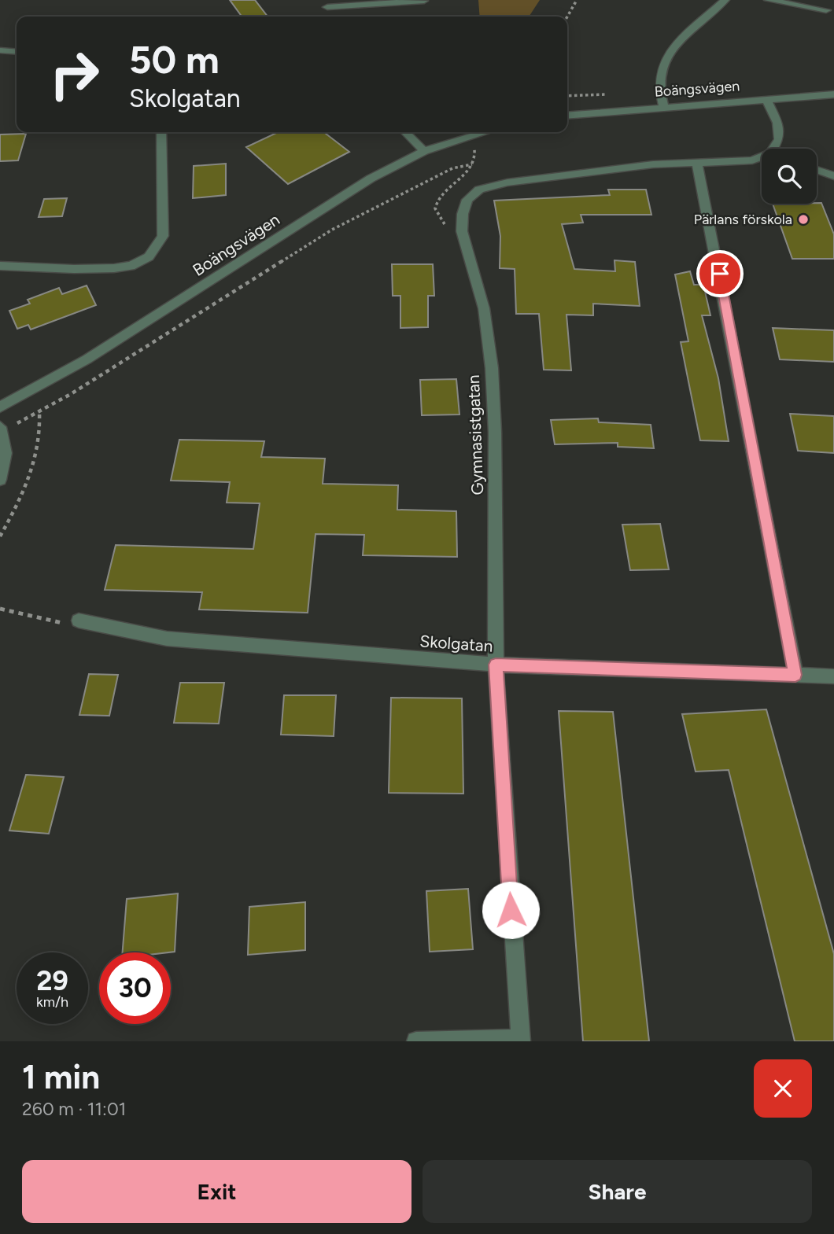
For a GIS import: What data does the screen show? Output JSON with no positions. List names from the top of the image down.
{
  "streets": {
    "street": ["Boängsvägen", "Gymnasistgatan", "Skolgatan"]
  },
  "crossings": [
    ["Boängsvägen", "Gymnasistgatan"],
    ["Gymnasistgatan", "Skolgatan"]
  ],
  "places": ["Pärlans förskola"],
  "page": {
    "turn": ["50 m", "Skolgatan"],
    "speed": "29 km/h",
    "limit": "30",
    "heading": ["1 min", "260 m · 11:01"],
    "buttons": ["Exit", "Share"]
  }
}
